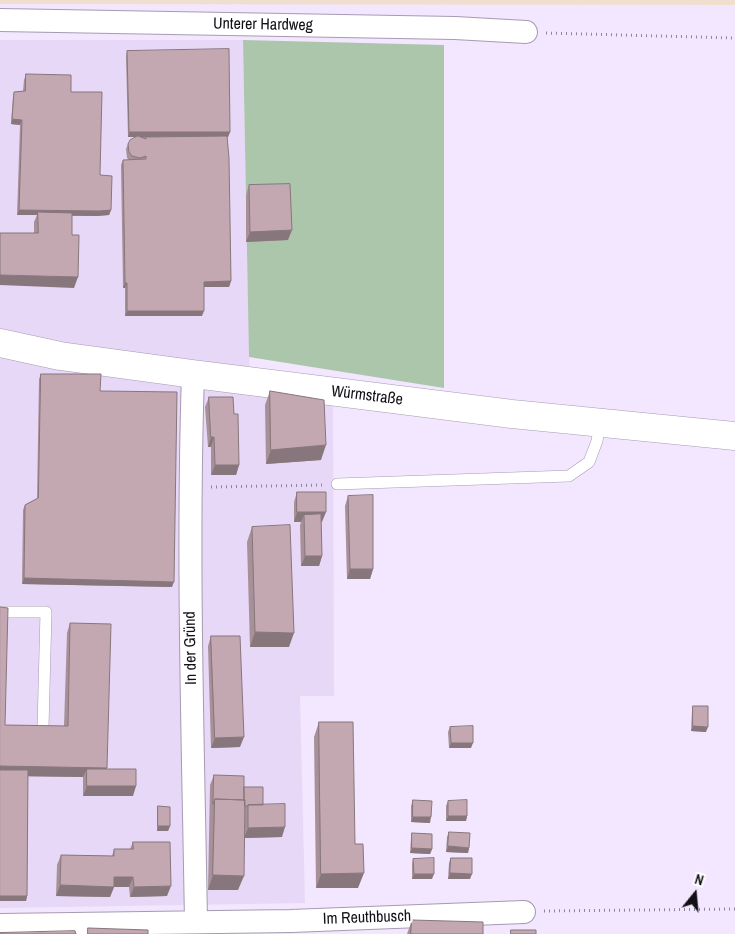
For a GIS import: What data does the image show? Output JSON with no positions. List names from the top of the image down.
{
  "streets": {
    "street": [
      "Unterer Hardweg",
      "Würmstraße",
      "In der Gründ",
      "Im Reuthbusch"
    ]
  },
  "crossings": [
    ["Würmstraße", "In der Gründ"],
    ["In der Gründ", "Im Reuthbusch"]
  ],
  "north": "top"
}
